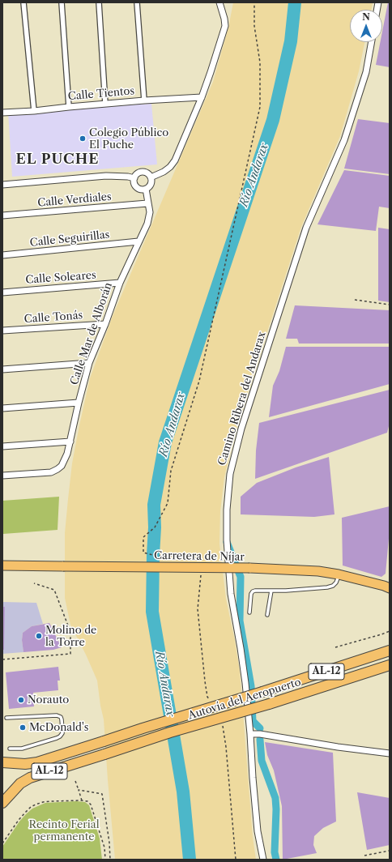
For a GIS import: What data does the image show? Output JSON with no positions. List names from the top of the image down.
{
  "streets": {
    "highway": ["AL-12", "Autovía del Aeropuerto"],
    "main road": ["Carretera de Níjar"],
    "street": [
      "Calle Tientos",
      "Calle Verdiales",
      "Calle Seguirillas",
      "Calle Soleares",
      "Calle Tonás",
      "Calle Mar de Alborán",
      "Camino Ribera del Andarax"
    ]
  },
  "crossings": [
    ["Calle Verdiales", "Calle Mar de Alborán"],
    ["Calle Seguirillas", "Calle Mar de Alborán"],
    ["Calle Soleares", "Calle Mar de Alborán"],
    ["Calle Tonás", "Calle Mar de Alborán"]
  ],
  "districts": ["EL PUCHE"],
  "water": ["Río Andarax"],
  "parks": ["Recinto Ferial permanente"],
  "places": [
    "Colegio Público El Puche",
    "Molino de la Torre",
    "Norauto",
    "McDonald's"
  ],
  "north": "top"
}
